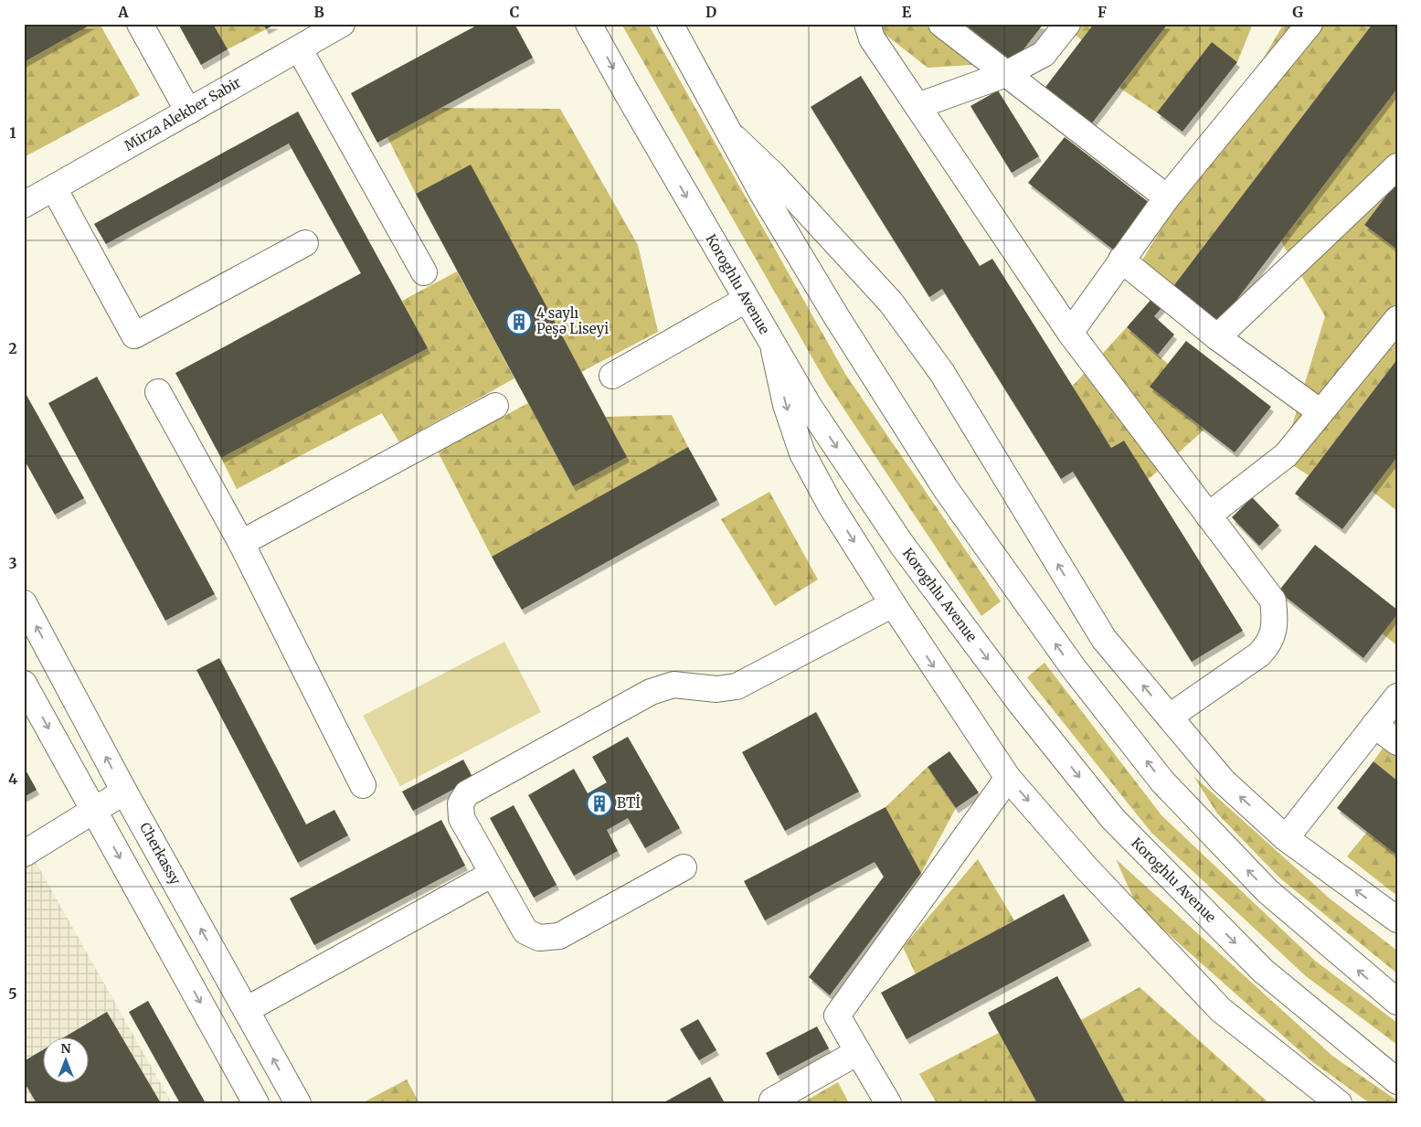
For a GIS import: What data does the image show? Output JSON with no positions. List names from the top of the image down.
{
  "streets": {
    "street": ["Mirza Alekber Sabir", "Koroghlu Avenue", "Cherkassy"]
  },
  "places": {
    "building": ["4 saylı Peşə Liseyi", "BTİ"]
  },
  "north": "top",
  "grid": {
    "columns": [
      "A",
      "B",
      "C",
      "D",
      "E",
      "F",
      "G"
    ],
    "rows": [
      "1",
      "2",
      "3",
      "4",
      "5"
    ]
  }
}
